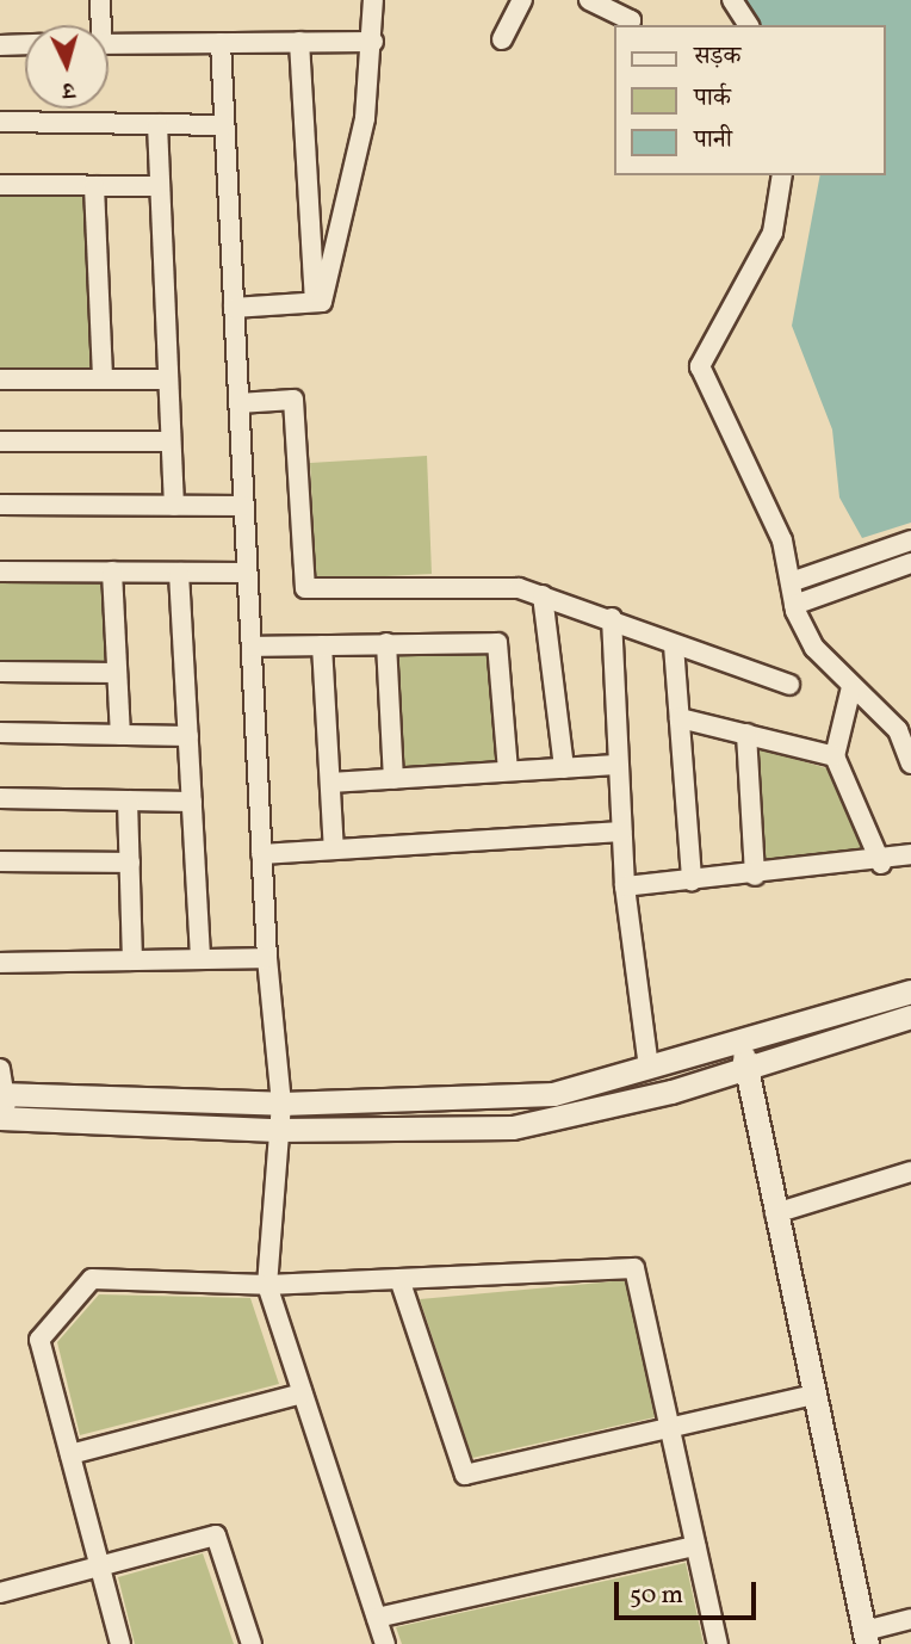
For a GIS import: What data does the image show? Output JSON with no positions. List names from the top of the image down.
{
  "legend": ["सड़क", "पार्क", "पानी"],
  "scale_bar": "50 m",
  "north": "bottom"
}
